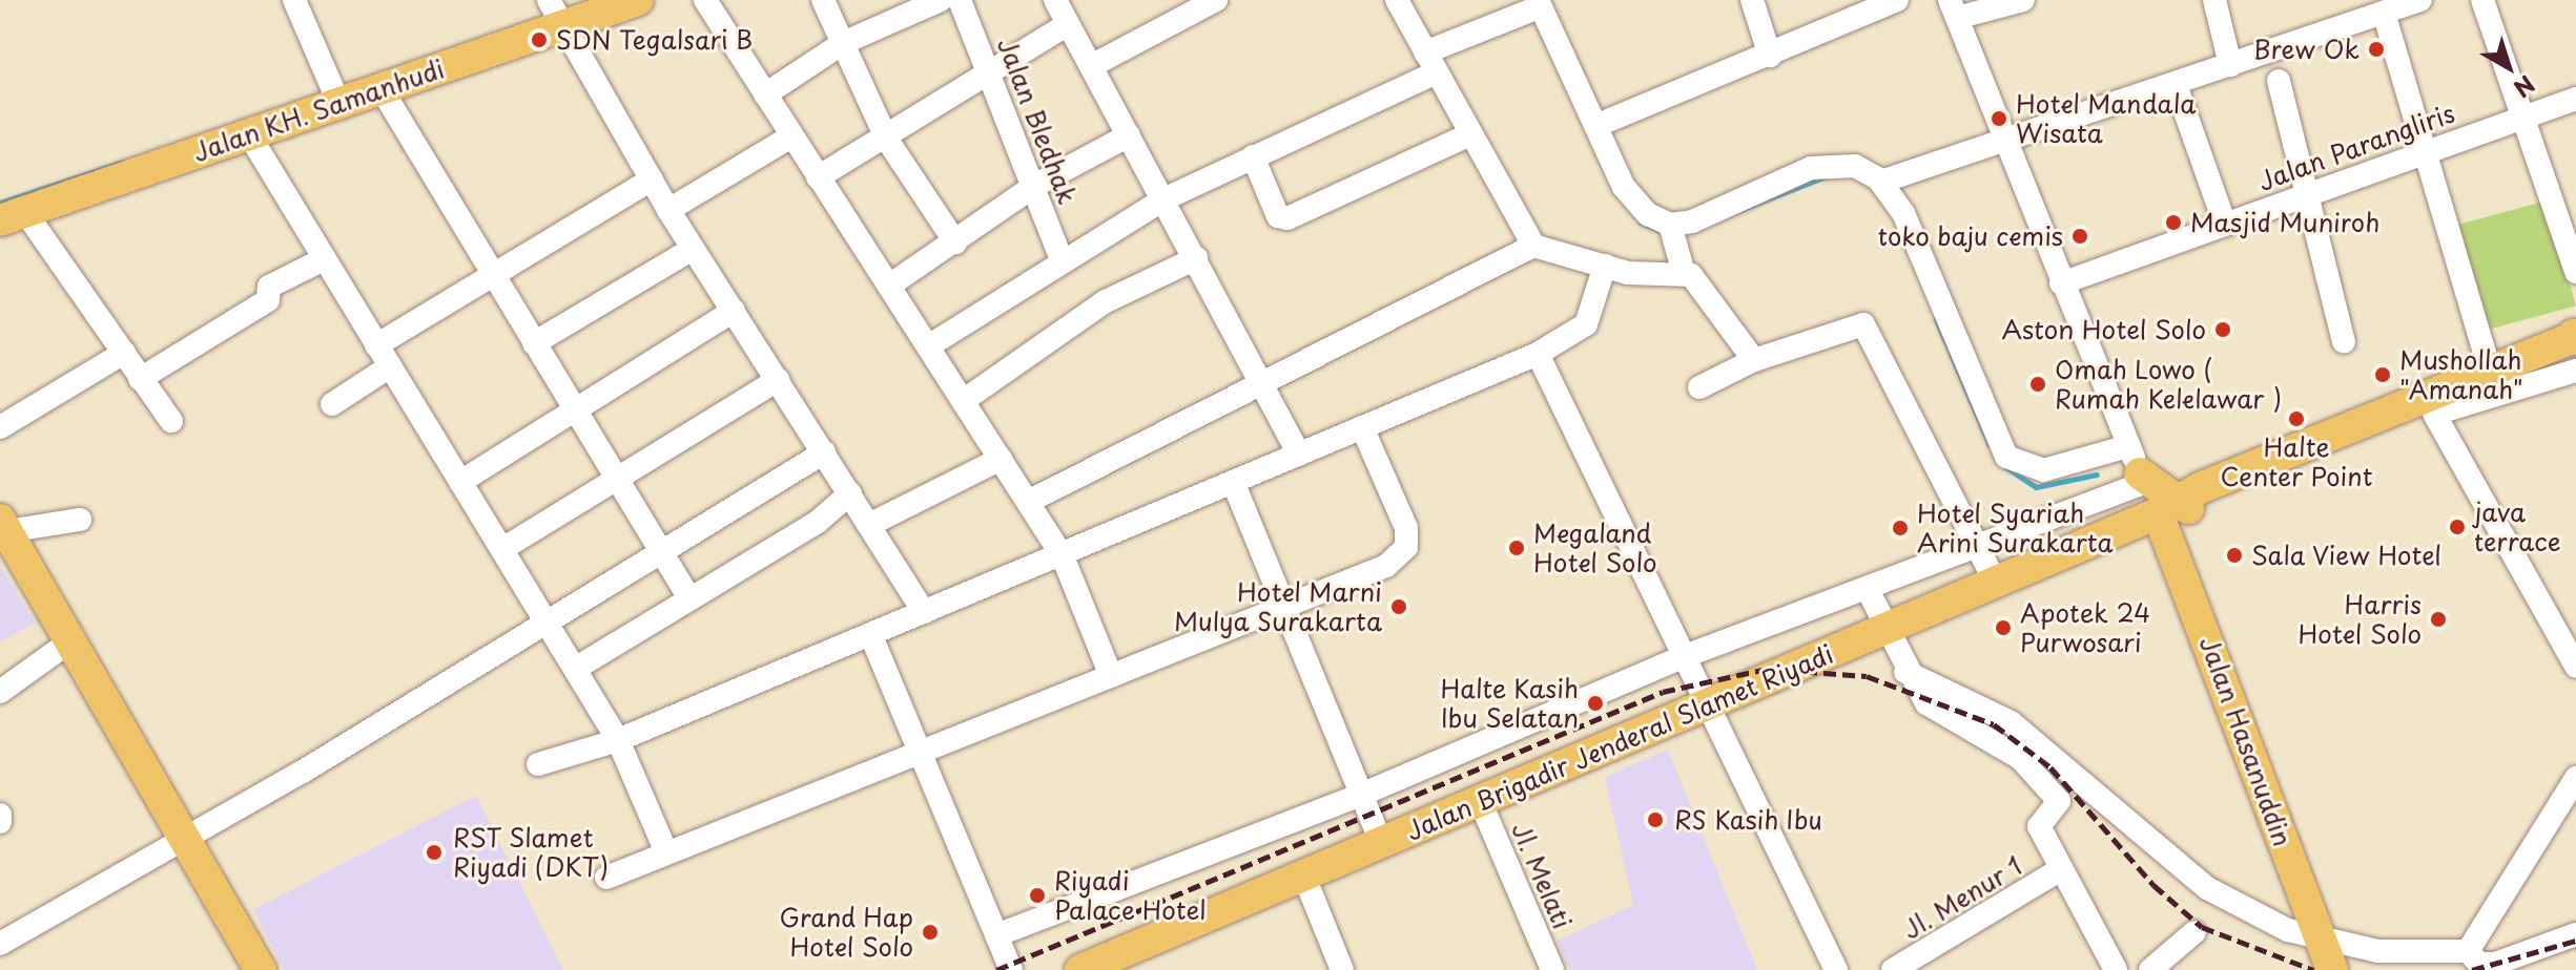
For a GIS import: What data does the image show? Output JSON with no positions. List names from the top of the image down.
{
  "streets": {
    "main road": ["Jalan KH. Samanhudi", "Jalan Hasanuddin", "Jalan Brigadir Jenderal Slamet Riyadi"],
    "street": [
      "Jalan Bledhak",
      "Jalan Parangliris",
      "Jl. Melati",
      "Jl. Menur 1"
    ]
  },
  "crossings": [
    ["Jalan Hasanuddin", "Jalan Brigadir Jenderal Slamet Riyadi"],
    ["Jalan Brigadir Jenderal Slamet Riyadi", "Jl. Melati"]
  ],
  "places": [
    "SDN Tegalsari B",
    "Brew Ok",
    "Hotel Mandala Wisata",
    "Masjid Muniroh",
    "toko baju cemis",
    "Aston Hotel Solo",
    "Mushollah \"Amanah\"",
    "Omah Lowo ( Rumah Kelelawar )",
    "Halte Center Point",
    "java terrace",
    "Hotel Syariah Arini Surakarta",
    "Megaland Hotel Solo",
    "Sala View Hotel",
    "Hotel Marni Mulya Surakarta",
    "Harris Hotel Solo",
    "Apotek 24 Purwosari",
    "Halte Kasih Ibu Selatan",
    "RS Kasih Ibu",
    "RST Slamet Riyadi (DKT)",
    "Riyadi Palace Hotel",
    "Grand Hap Hotel Solo"
  ],
  "north": "bottom right"
}
